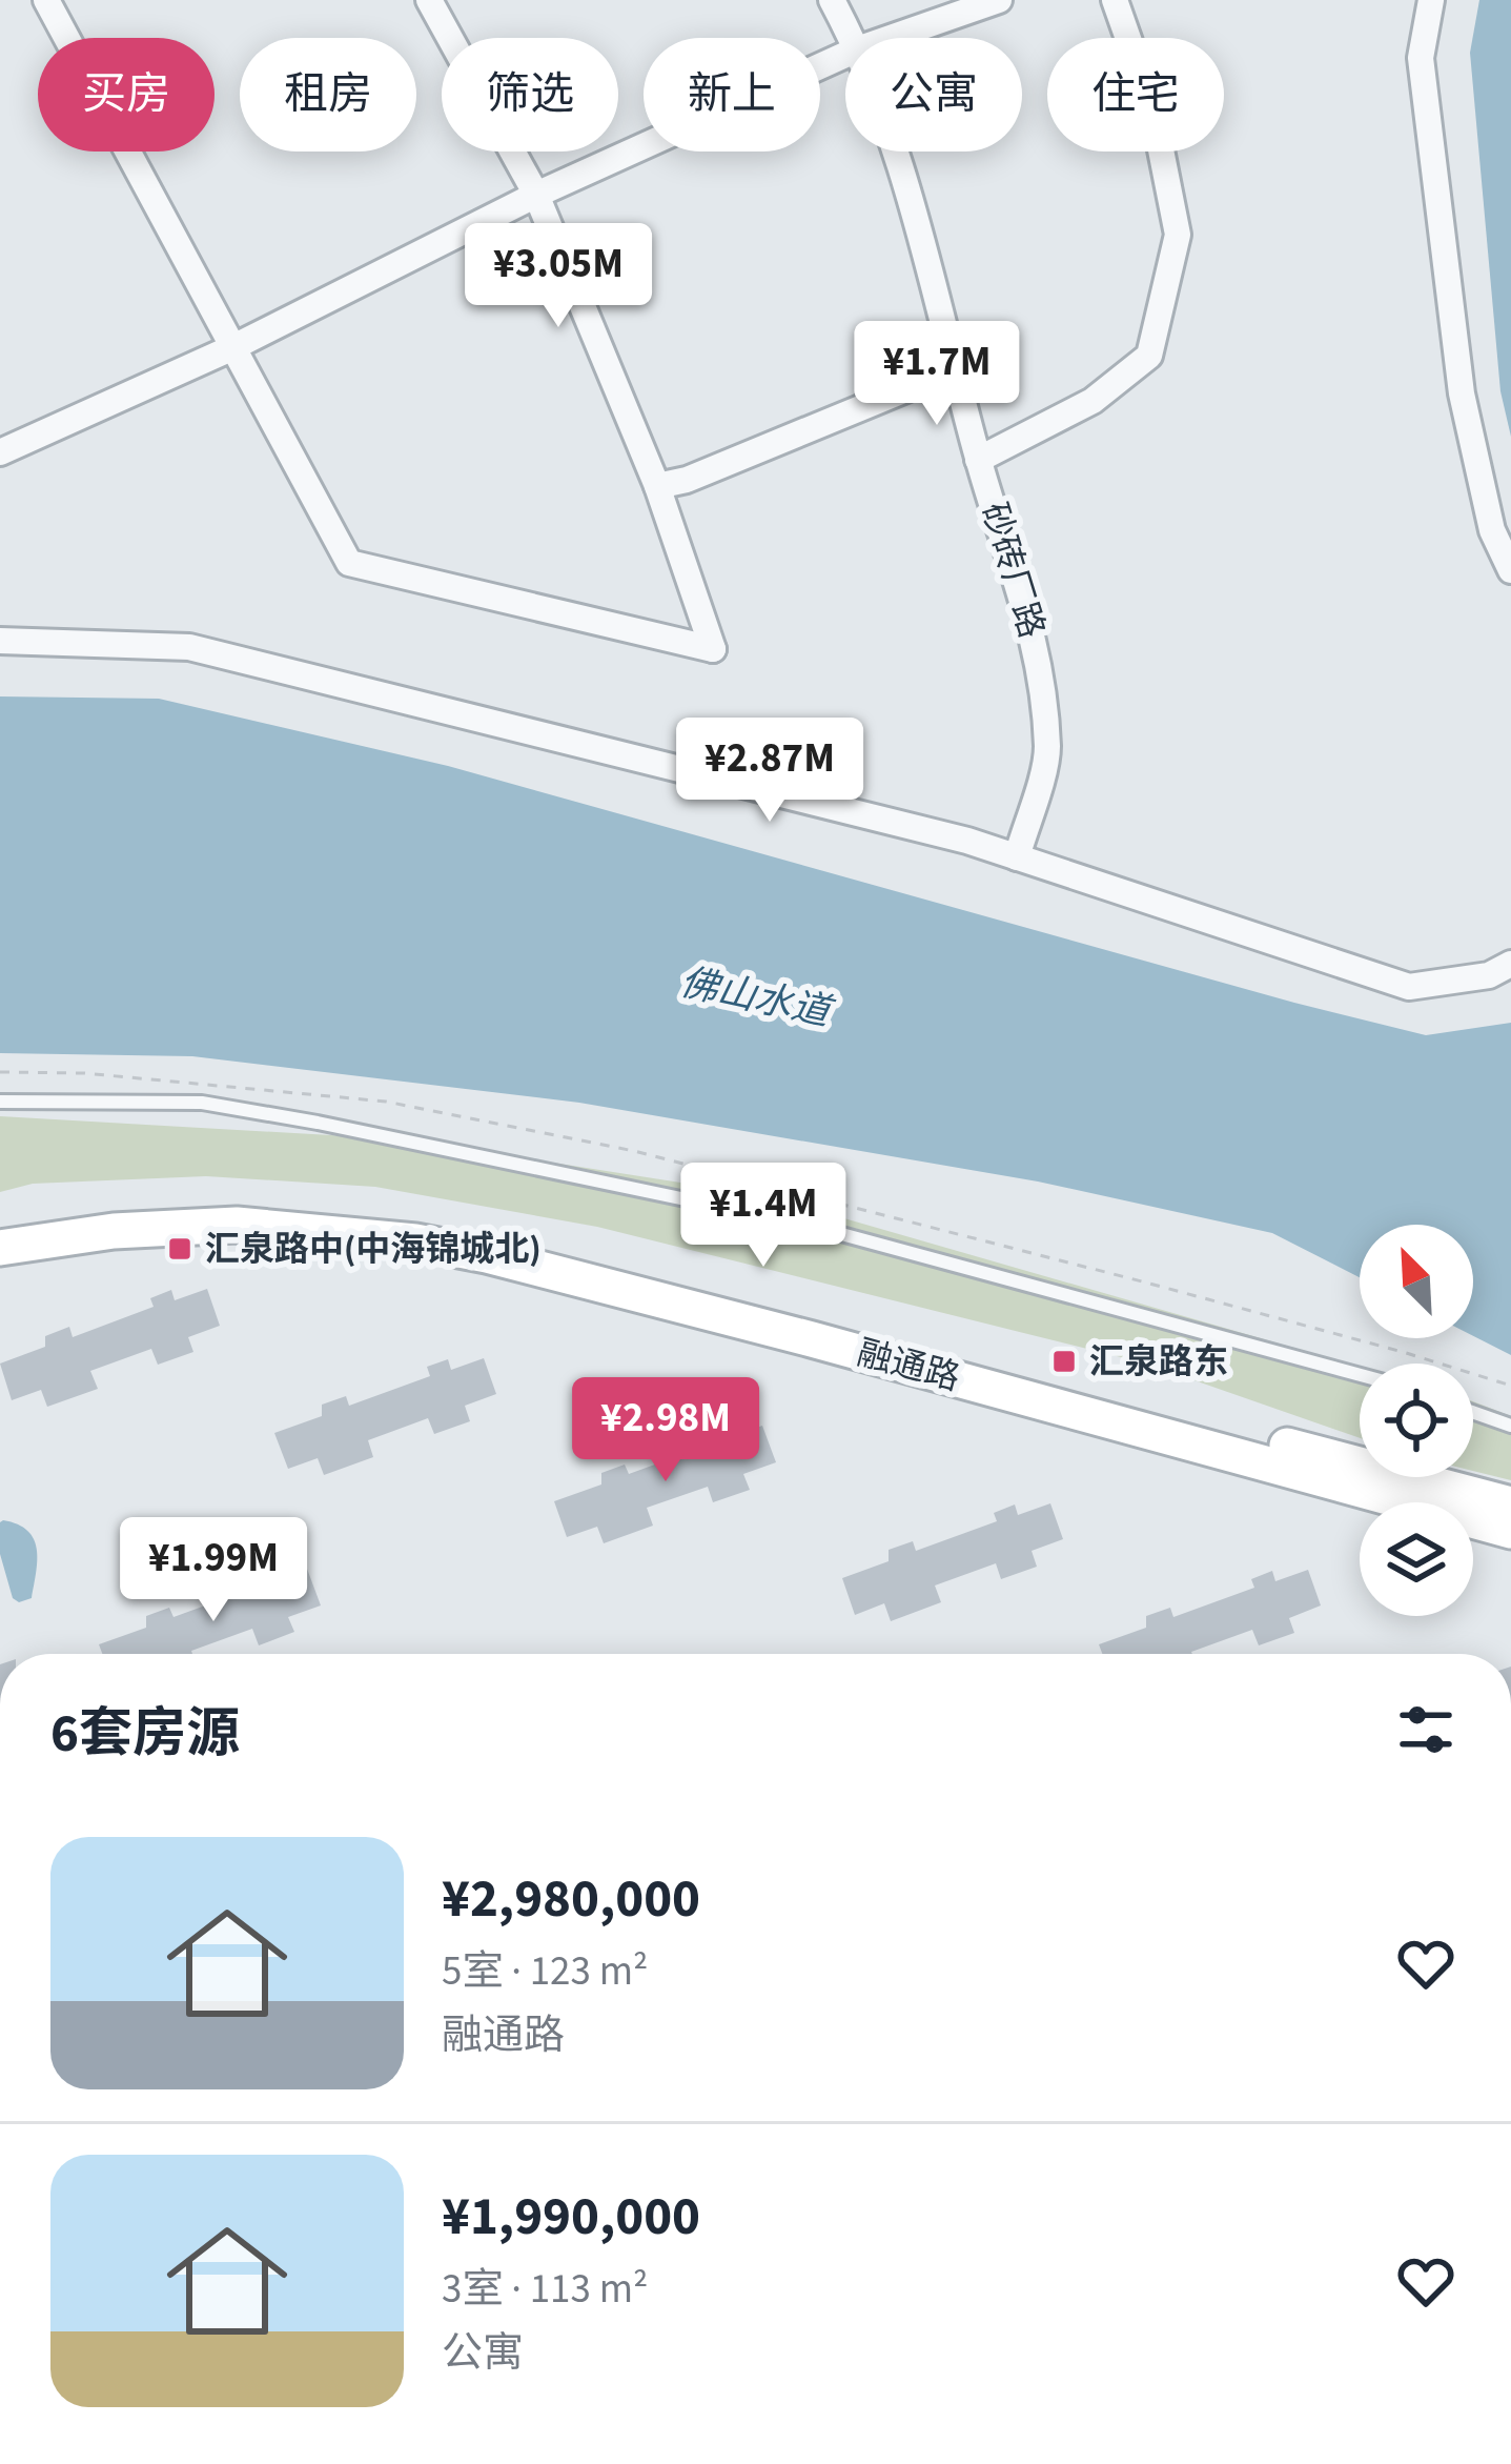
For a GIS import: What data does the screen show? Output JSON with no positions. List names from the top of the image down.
{
  "streets": {
    "main road": ["融通路"],
    "street": ["砂砖厂路"]
  },
  "water": ["佛山水道"],
  "places": {
    "transit": ["汇泉路中(中海锦城北)", "汇泉路东"]
  },
  "north": "top left",
  "page": {
    "chip": [
      "买房",
      "租房",
      "筛选",
      "新上",
      "公寓",
      "住宅"
    ],
    "price": [
      "¥3.05M",
      "¥1.7M",
      "¥2.87M",
      "¥1.4M",
      "¥2.98M",
      "¥1.99M"
    ],
    "heading": "6套房源",
    "list": [
      {
        "name": "¥2,980,000",
        "note": "5室 · 123 m² · 融通路"
      },
      {
        "name": "¥1,990,000",
        "note": "3室 · 113 m² · 公寓"
      }
    ]
  }
}
